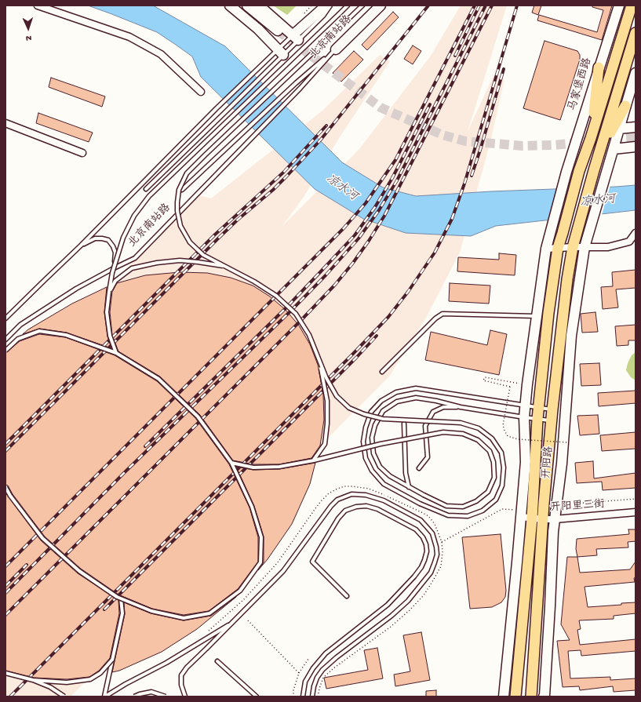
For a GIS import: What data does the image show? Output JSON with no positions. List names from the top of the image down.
{
  "streets": {
    "main road": ["开阳路"],
    "street": ["北京南站路", "马家堡西路", "开阳里三街"]
  },
  "crossings": [
    ["开阳路", "开阳里三街"]
  ],
  "water": ["凉水河"],
  "north": "bottom"
}
